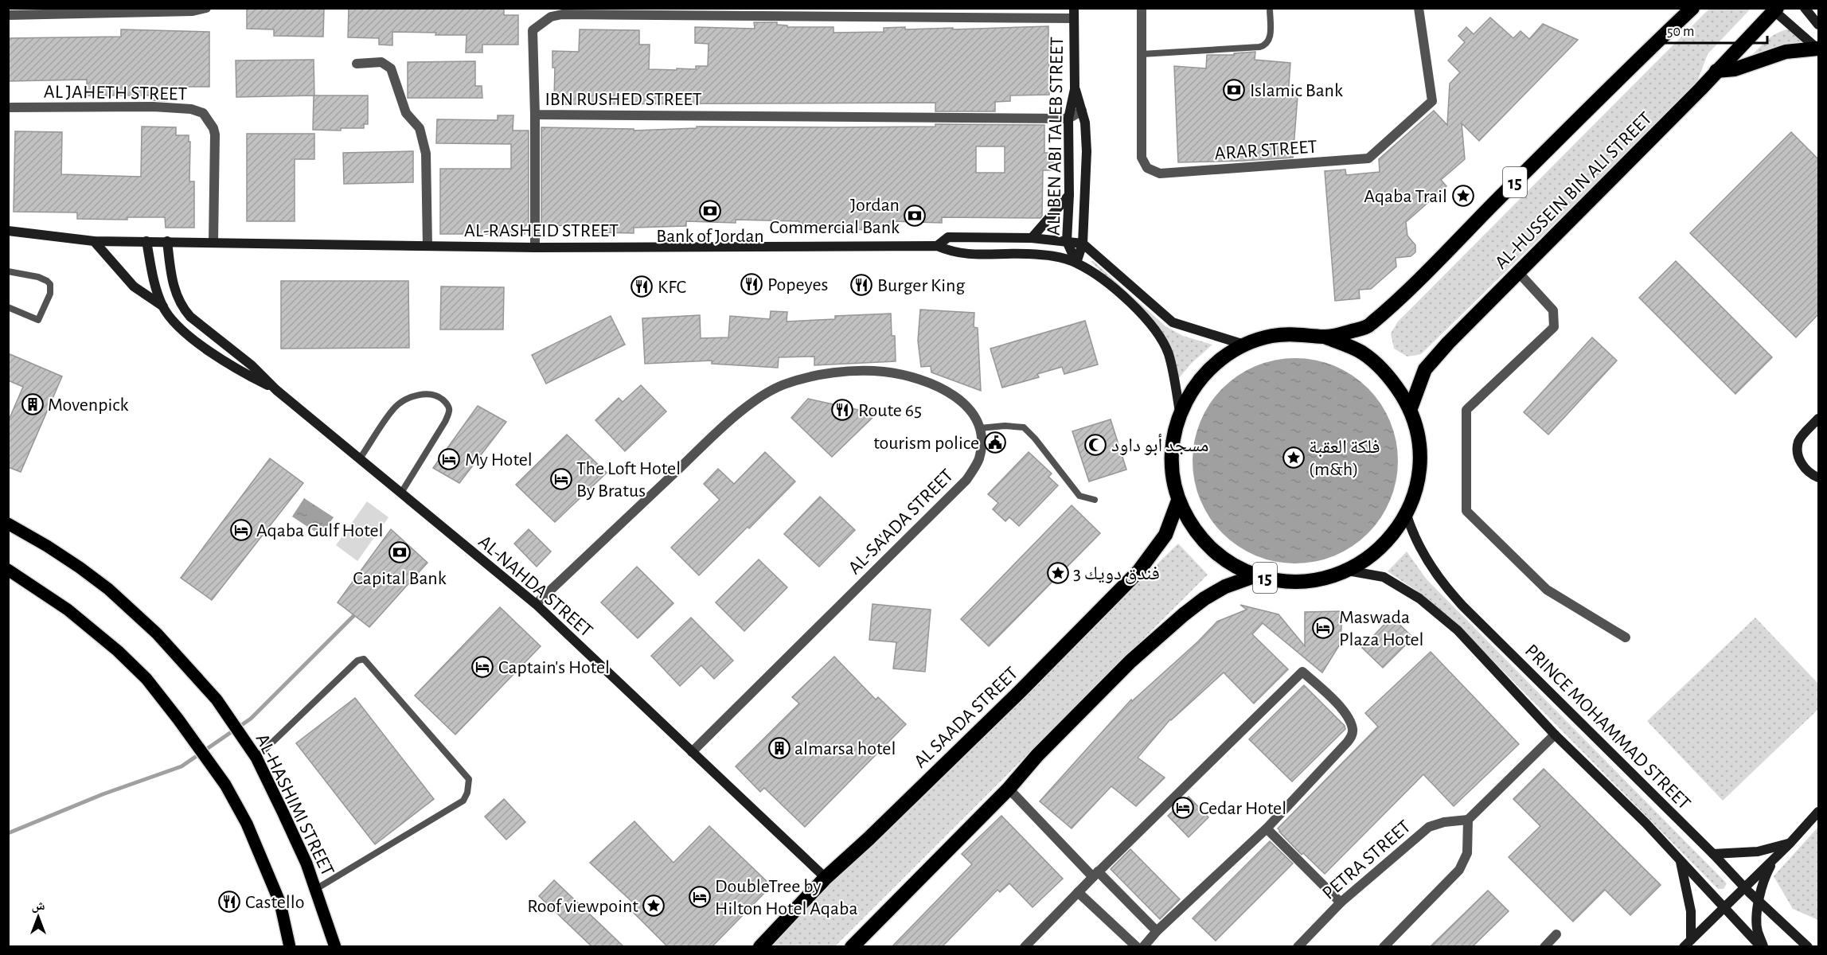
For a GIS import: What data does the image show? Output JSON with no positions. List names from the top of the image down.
{
  "streets": {
    "highway": ["15", "AL-HUSSEIN BIN ALI STREET", "AL SAADA STREET"],
    "main road": [
      "ALI BEN ABI TALEB STREET",
      "AL-RASHEID STREET",
      "AL-NAHDA STREET",
      "PRINCE MOHAMMAD STREET",
      "AL-HASHIMI STREET"
    ],
    "street": [
      "AL JAHETH STREET",
      "IBN RUSHED STREET",
      "ARAR STREET",
      "AL-SA'ADA STREET",
      "PETRA STREET"
    ]
  },
  "crossings": [
    ["AL JAHETH STREET", "AL-RASHEID STREET"],
    ["IBN RUSHED STREET", "ALI BEN ABI TALEB STREET"],
    ["ALI BEN ABI TALEB STREET", "AL-RASHEID STREET"],
    ["15", "AL-HUSSEIN BIN ALI STREET"],
    ["15", "AL-RASHEID STREET"],
    ["15", "AL SAADA STREET"],
    ["15", "PRINCE MOHAMMAD STREET"],
    ["AL-RASHEID STREET", "AL-NAHDA STREET"],
    ["AL-SA'ADA STREET", "AL-NAHDA STREET"],
    ["AL-NAHDA STREET", "AL SAADA STREET"]
  ],
  "places": {
    "bank": [
      "Islamic Bank",
      "Bank of Jordan",
      "Jordan Commercial Bank",
      "Capital Bank"
    ],
    "place": [
      "Aqaba Trail",
      "فلكة العقبة (m&h)",
      "فندق دويك 3",
      "Roof viewpoint"
    ],
    "restaurant": [
      "Popeyes",
      "Burger King",
      "KFC",
      "Route 65",
      "Castello"
    ],
    "building": ["Movenpick", "almarsa hotel"],
    "public building": ["tourism police"],
    "mosque": ["مسجد أبو داود"],
    "hotel": [
      "My Hotel",
      "The Loft Hotel By Bratus",
      "Aqaba Gulf Hotel",
      "Maswada Plaza Hotel",
      "Captain's Hotel",
      "Cedar Hotel",
      "DoubleTree by Hilton Hotel Aqaba"
    ]
  },
  "scale_bar": "50 m",
  "north": "top"
}
